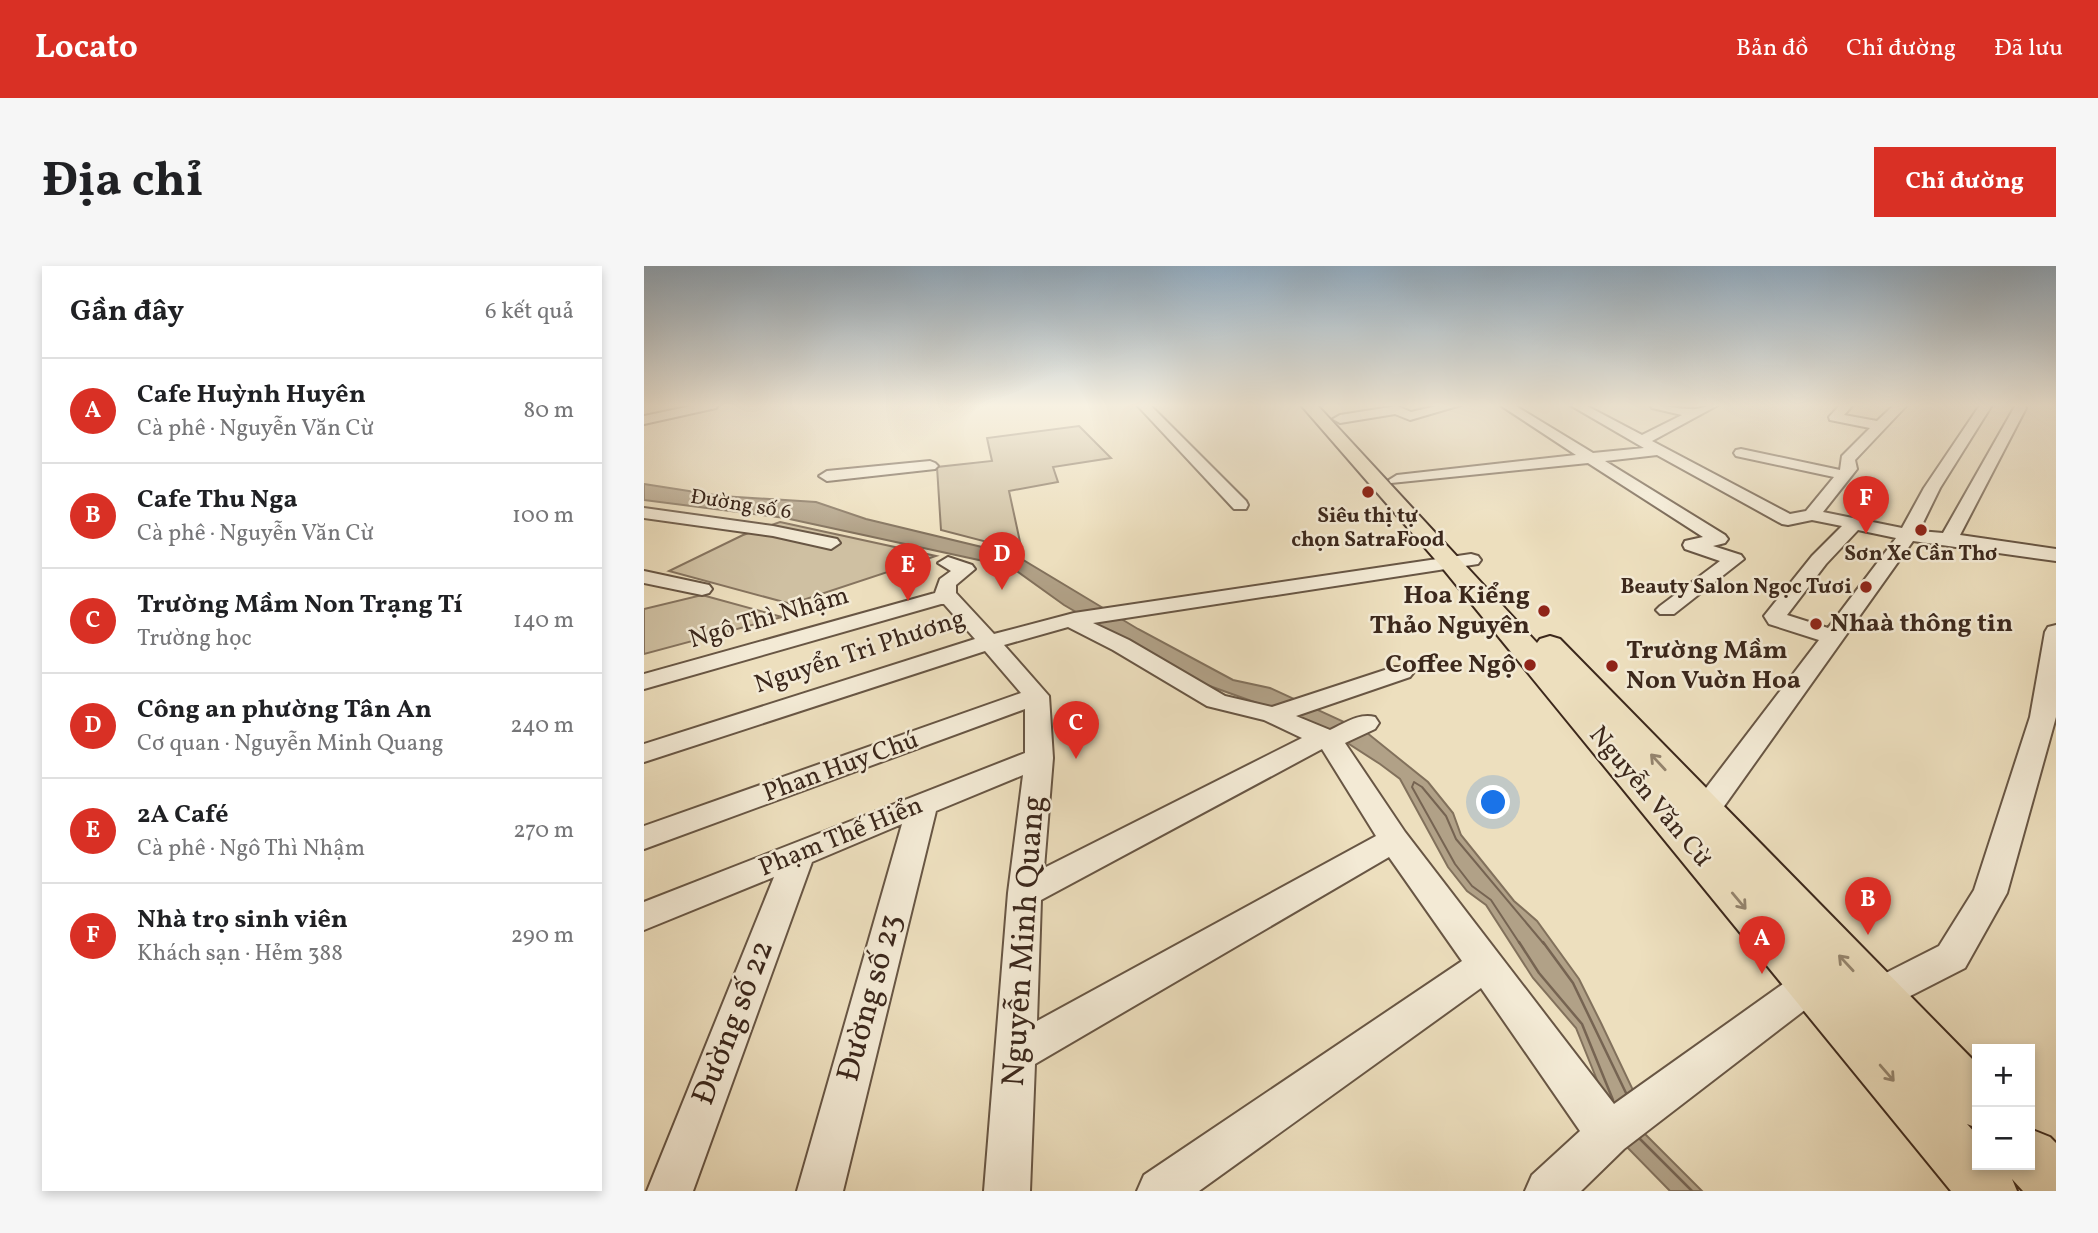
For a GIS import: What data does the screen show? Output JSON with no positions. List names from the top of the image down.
{
  "streets": {
    "main road": ["Nguyễn Văn Cừ"],
    "street": [
      "Đường số 6",
      "Ngô Thì Nhậm",
      "Nguyển Tri Phương",
      "Phan Huy Chú",
      "Phạm Thế Hiển",
      "Nguyễn Minh Quang",
      "Đường số 23",
      "Đường số 22"
    ]
  },
  "crossings": [
    ["Nguyển Tri Phương", "Nguyễn Văn Cừ"],
    ["Phan Huy Chú", "Nguyễn Minh Quang"],
    ["Phạm Thế Hiển", "Nguyễn Minh Quang"],
    ["Phạm Thế Hiển", "Đường số 23"],
    ["Phạm Thế Hiển", "Đường số 22"]
  ],
  "places": [
    "Siêu thị tự chọn SatraFood",
    "Sơn Xe Cần Thơ",
    "Beauty Salon Ngọc Tươi",
    "Hoa Kiểng Thảo Nguyên",
    "Nhaà thông tin",
    "Coffee Ngộ",
    "Trường Mầm Non Vuờn Hoa"
  ],
  "page": {
    "header": "Locato",
    "nav": ["Bản đồ", "Chỉ đường", "Đã lưu"],
    "buttons": "Chỉ đường",
    "title": "Địa chỉ",
    "heading": ["Gần đây", "6 kết quả"],
    "list": [
      {
        "mark": "A",
        "name": "Cafe Huỳnh Huyên",
        "note": "Cà phê · Nguyễn Văn Cừ",
        "value": "80 m"
      },
      {
        "mark": "B",
        "name": "Cafe Thu Nga",
        "note": "Cà phê · Nguyễn Văn Cừ",
        "value": "100 m"
      },
      {
        "mark": "C",
        "name": "Trường Mầm Non Trạng Tí",
        "note": "Trường học",
        "value": "140 m"
      },
      {
        "mark": "D",
        "name": "Công an phường Tân An",
        "note": "Cơ quan · Nguyễn Minh Quang",
        "value": "240 m"
      },
      {
        "mark": "E",
        "name": "2A Café",
        "note": "Cà phê · Ngô Thì Nhậm",
        "value": "270 m"
      },
      {
        "mark": "F",
        "name": "Nhà trọ sinh viên",
        "note": "Khách sạn · Hẻm 388",
        "value": "290 m"
      }
    ],
    "pins": [
      "F",
      "D",
      "E",
      "C",
      "B",
      "A"
    ],
    "map_buttons": ["+", "−"]
  }
}
